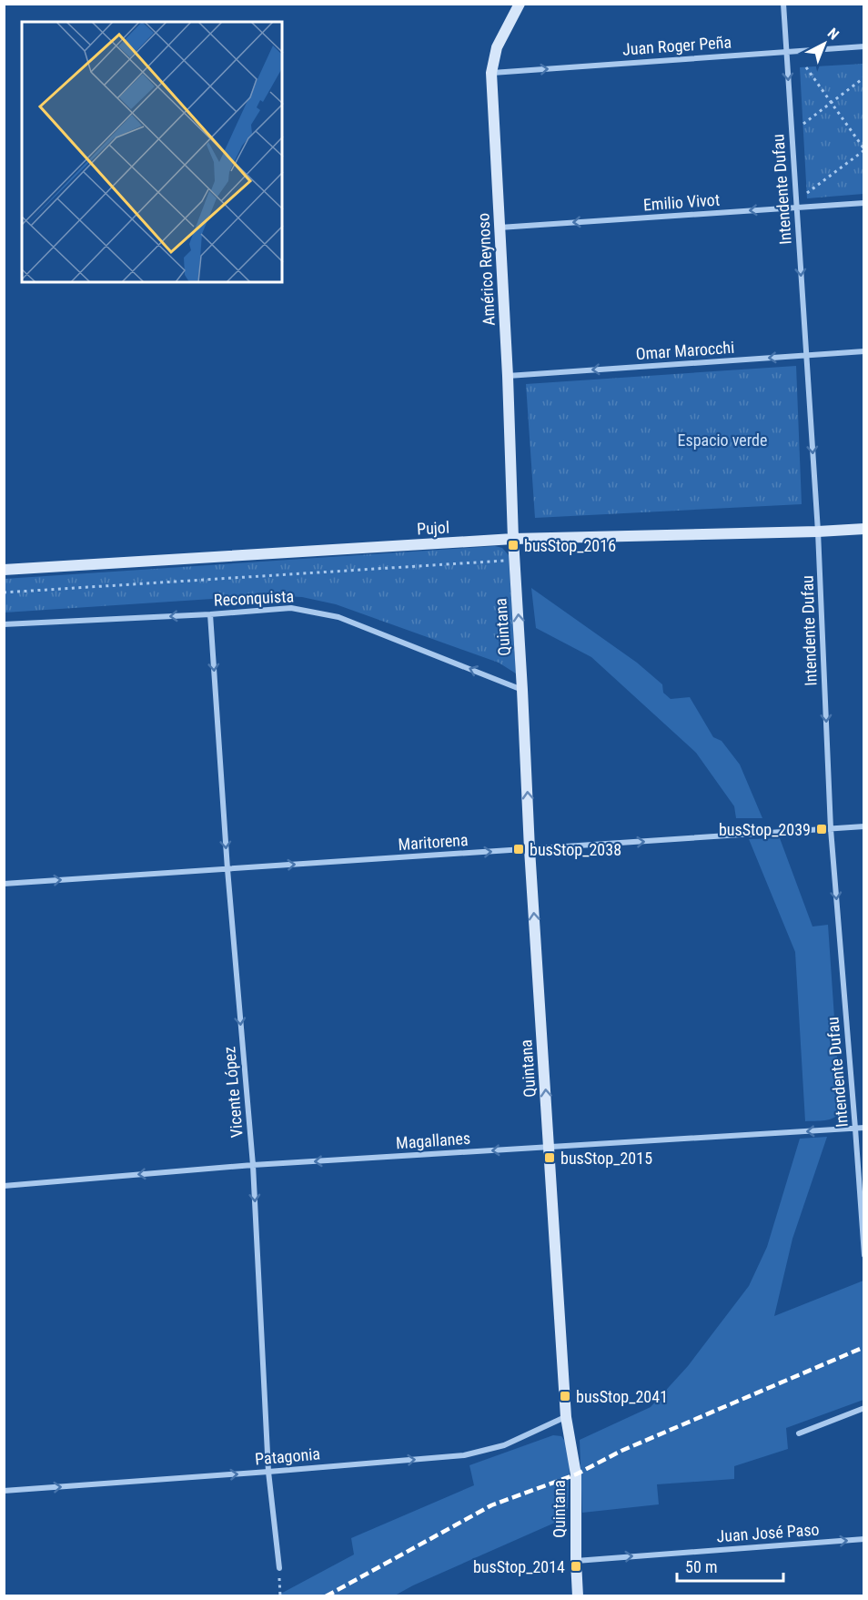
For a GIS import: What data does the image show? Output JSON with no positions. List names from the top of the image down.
{
  "streets": {
    "street": [
      "Juan Roger Peña",
      "Intendente Dufau",
      "Emilio Vivot",
      "Américo Reynoso",
      "Omar Marocchi",
      "Pujol",
      "Reconquista",
      "Quintana",
      "Maritorena",
      "Vicente López",
      "Magallanes",
      "Patagonia",
      "Juan José Paso"
    ]
  },
  "crossings": [
    ["Juan Roger Peña", "Intendente Dufau"],
    ["Juan Roger Peña", "Américo Reynoso"],
    ["Intendente Dufau", "Emilio Vivot"],
    ["Intendente Dufau", "Omar Marocchi"],
    ["Intendente Dufau", "Pujol"],
    ["Intendente Dufau", "Maritorena"],
    ["Intendente Dufau", "Magallanes"],
    ["Emilio Vivot", "Américo Reynoso"],
    ["Américo Reynoso", "Omar Marocchi"],
    ["Américo Reynoso", "Pujol"],
    ["Américo Reynoso", "Quintana"],
    ["Pujol", "Quintana"],
    ["Reconquista", "Quintana"],
    ["Reconquista", "Vicente López"],
    ["Quintana", "Maritorena"],
    ["Quintana", "Magallanes"],
    ["Quintana", "Patagonia"],
    ["Quintana", "Juan José Paso"],
    ["Maritorena", "Vicente López"],
    ["Vicente López", "Magallanes"],
    ["Vicente López", "Patagonia"]
  ],
  "one_way": [
    "Juan Roger Peña",
    "Intendente Dufau",
    "Emilio Vivot",
    "Omar Marocchi",
    "Reconquista",
    "Quintana",
    "Maritorena",
    "Vicente López",
    "Magallanes",
    "Patagonia",
    "Juan José Paso"
  ],
  "parks": ["Espacio verde"],
  "places": {
    "transit": [
      "busStop_2016",
      "busStop_2039",
      "busStop_2038",
      "busStop_2015",
      "busStop_2041",
      "busStop_2014"
    ]
  },
  "scale_bar": "50 m",
  "north": "top right"
}
